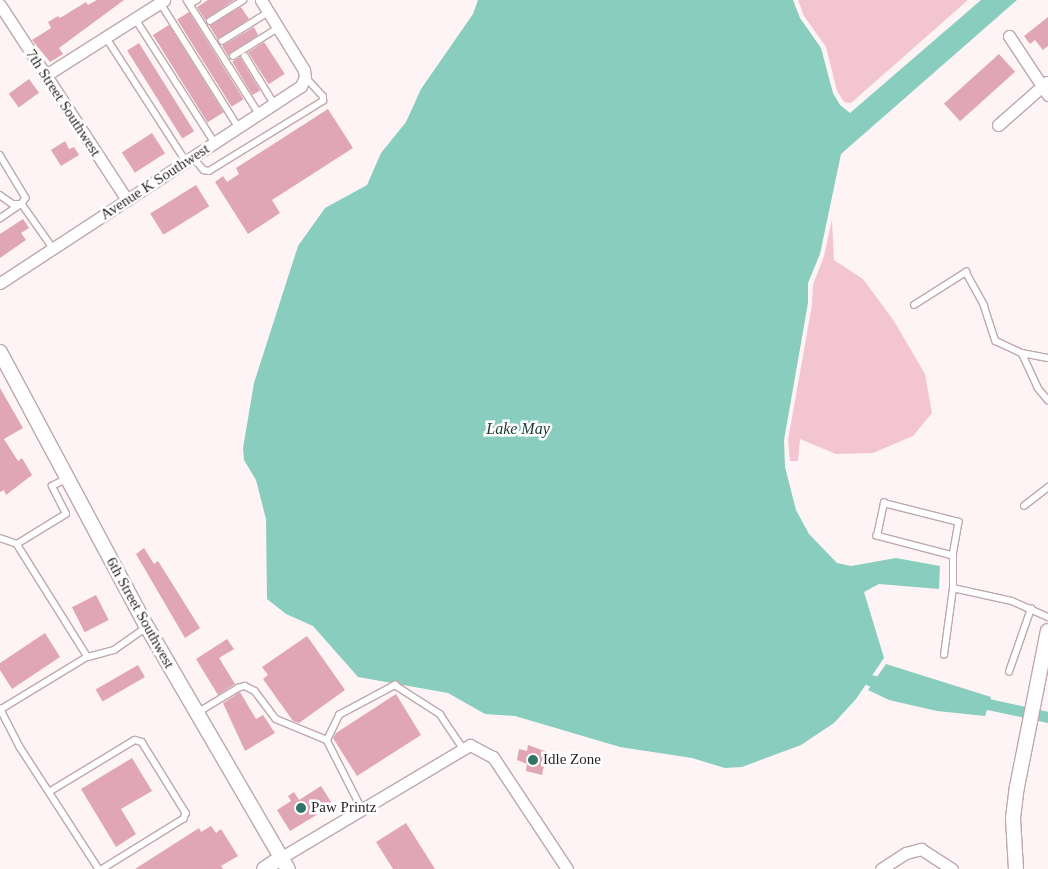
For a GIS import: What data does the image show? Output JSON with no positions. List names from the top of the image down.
{
  "streets": {
    "street": ["7th Street Southwest", "Avenue K Southwest", "6th Street Southwest"]
  },
  "crossings": [
    ["7th Street Southwest", "Avenue K Southwest"]
  ],
  "water": ["Lake May"],
  "places": ["Idle Zone", "Paw Printz"]
}
